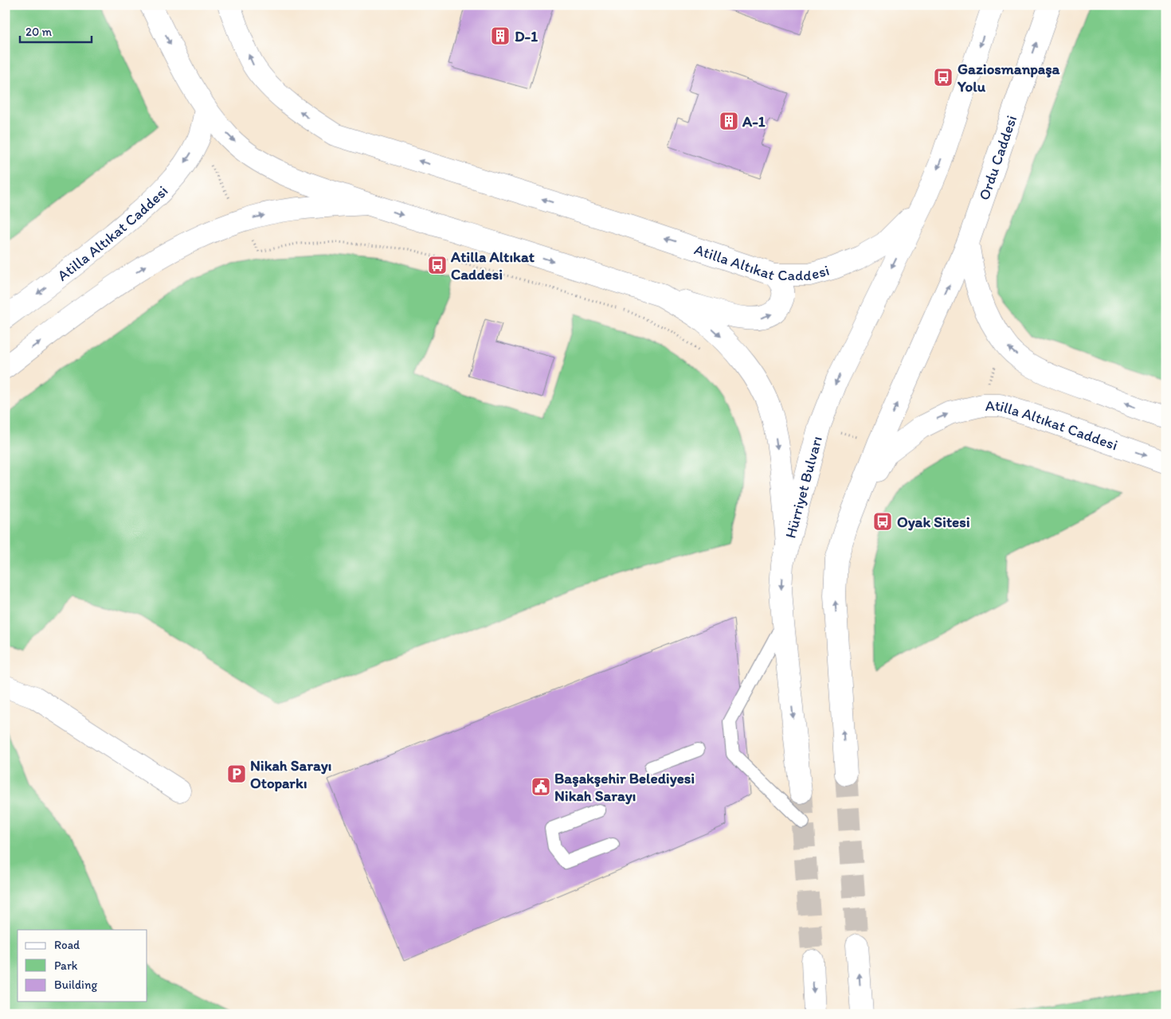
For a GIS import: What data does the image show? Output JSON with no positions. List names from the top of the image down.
{
  "streets": {
    "main road": ["Ordu Caddesi", "Atilla Altıkat Caddesi", "Hürriyet Bulvarı"]
  },
  "crossings": [
    ["Atilla Altıkat Caddesi", "Hürriyet Bulvarı"]
  ],
  "places": {
    "building": ["D-1", "A-1"],
    "bus stop": ["Gaziosmanpaşa Yolu", "Atilla Altıkat Caddesi", "Oyak Sitesi"],
    "parking": ["Nikah Sarayı Otoparkı"],
    "public building": ["Başakşehir Belediyesi Nikah Sarayı"]
  },
  "legend": ["Road", "Park", "Building"],
  "scale_bar": "20 m"
}
